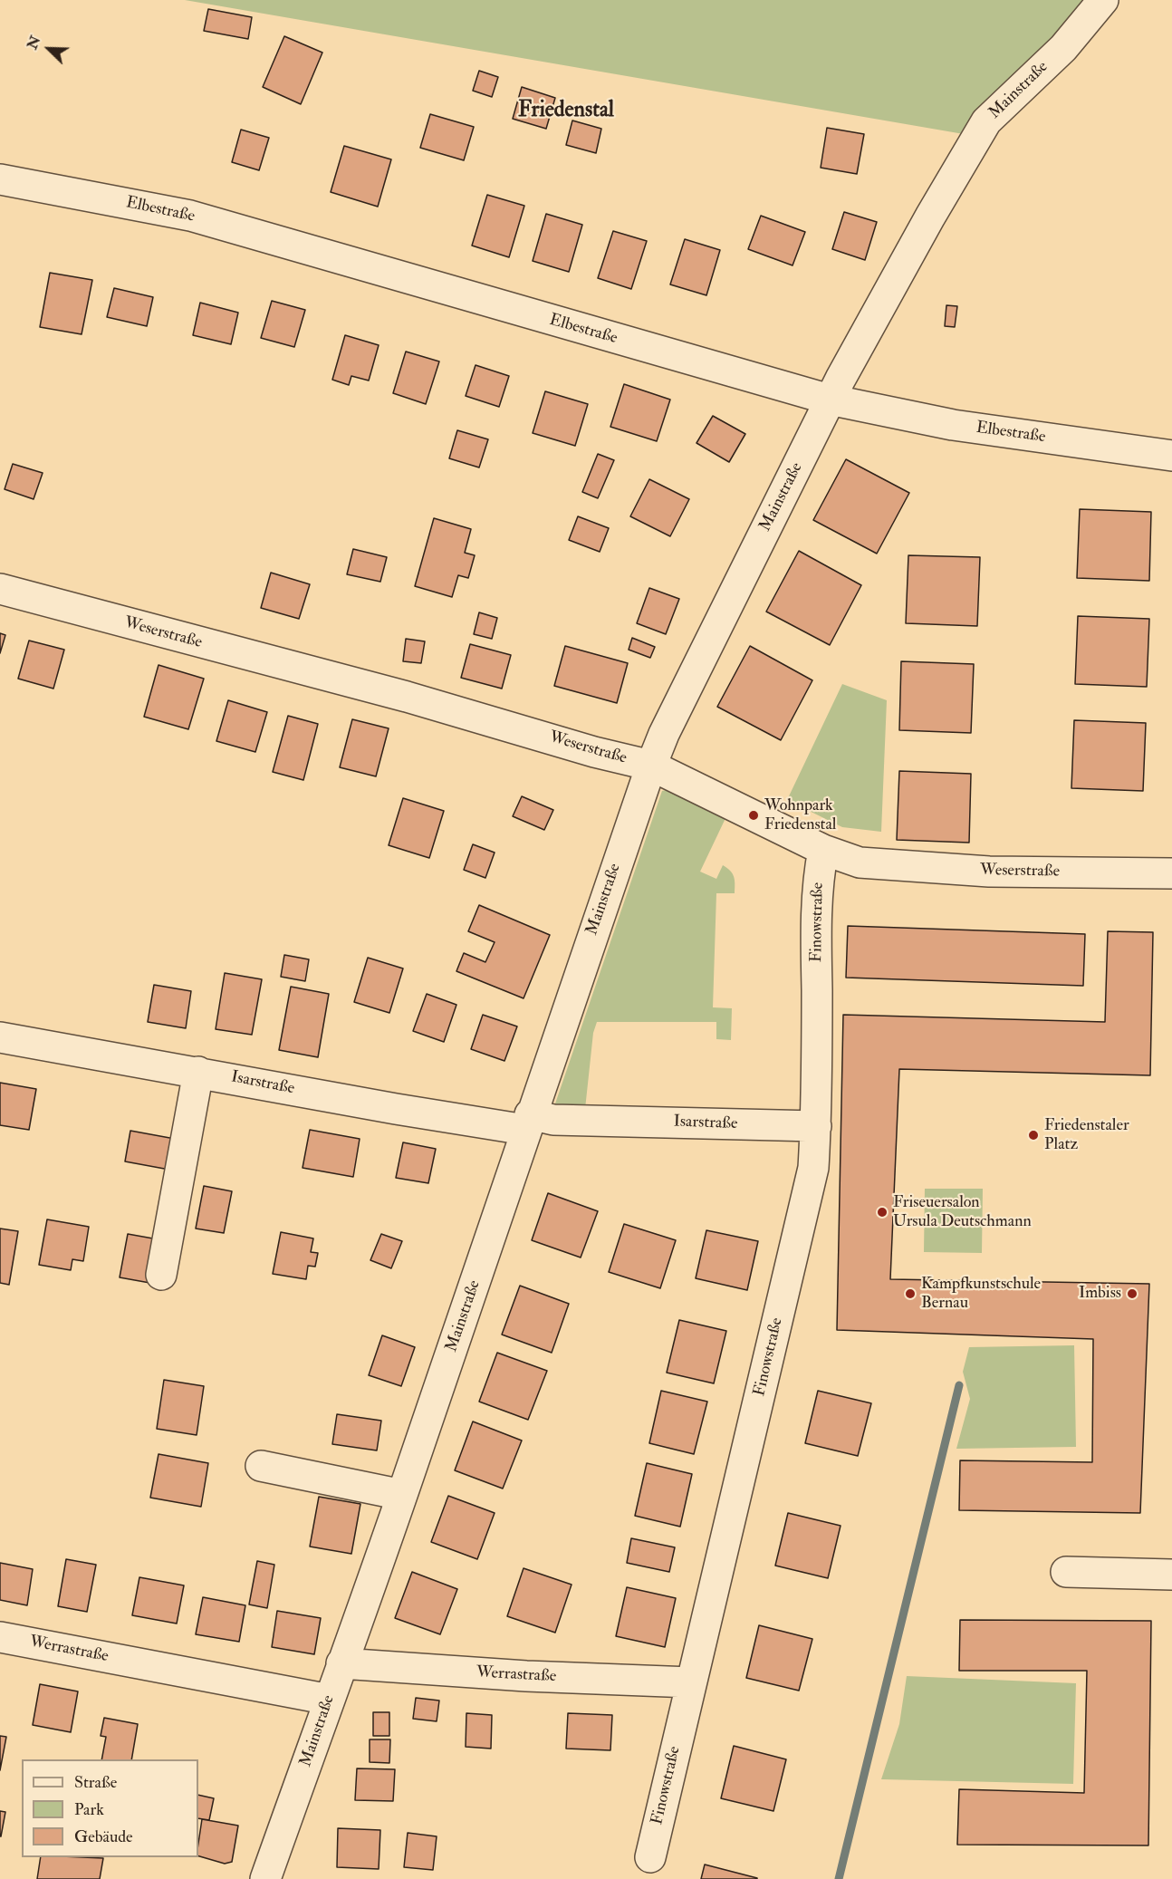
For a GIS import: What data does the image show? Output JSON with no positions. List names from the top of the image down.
{
  "streets": {
    "street": [
      "Mainstraße",
      "Elbestraße",
      "Weserstraße",
      "Finowstraße",
      "Isarstraße",
      "Werrastraße"
    ]
  },
  "crossings": [
    ["Mainstraße", "Elbestraße"],
    ["Mainstraße", "Weserstraße"],
    ["Mainstraße", "Isarstraße"],
    ["Mainstraße", "Werrastraße"],
    ["Weserstraße", "Finowstraße"],
    ["Finowstraße", "Isarstraße"],
    ["Finowstraße", "Werrastraße"]
  ],
  "districts": ["Friedenstal"],
  "places": [
    "Wohnpark Friedenstal",
    "Friedenstaler Platz",
    "Friseuersalon Ursula Deutschmann",
    "Kampfkunstschule Bernau",
    "Imbiss"
  ],
  "legend": ["Straße", "Park", "Gebäude"],
  "north": "top left"
}
